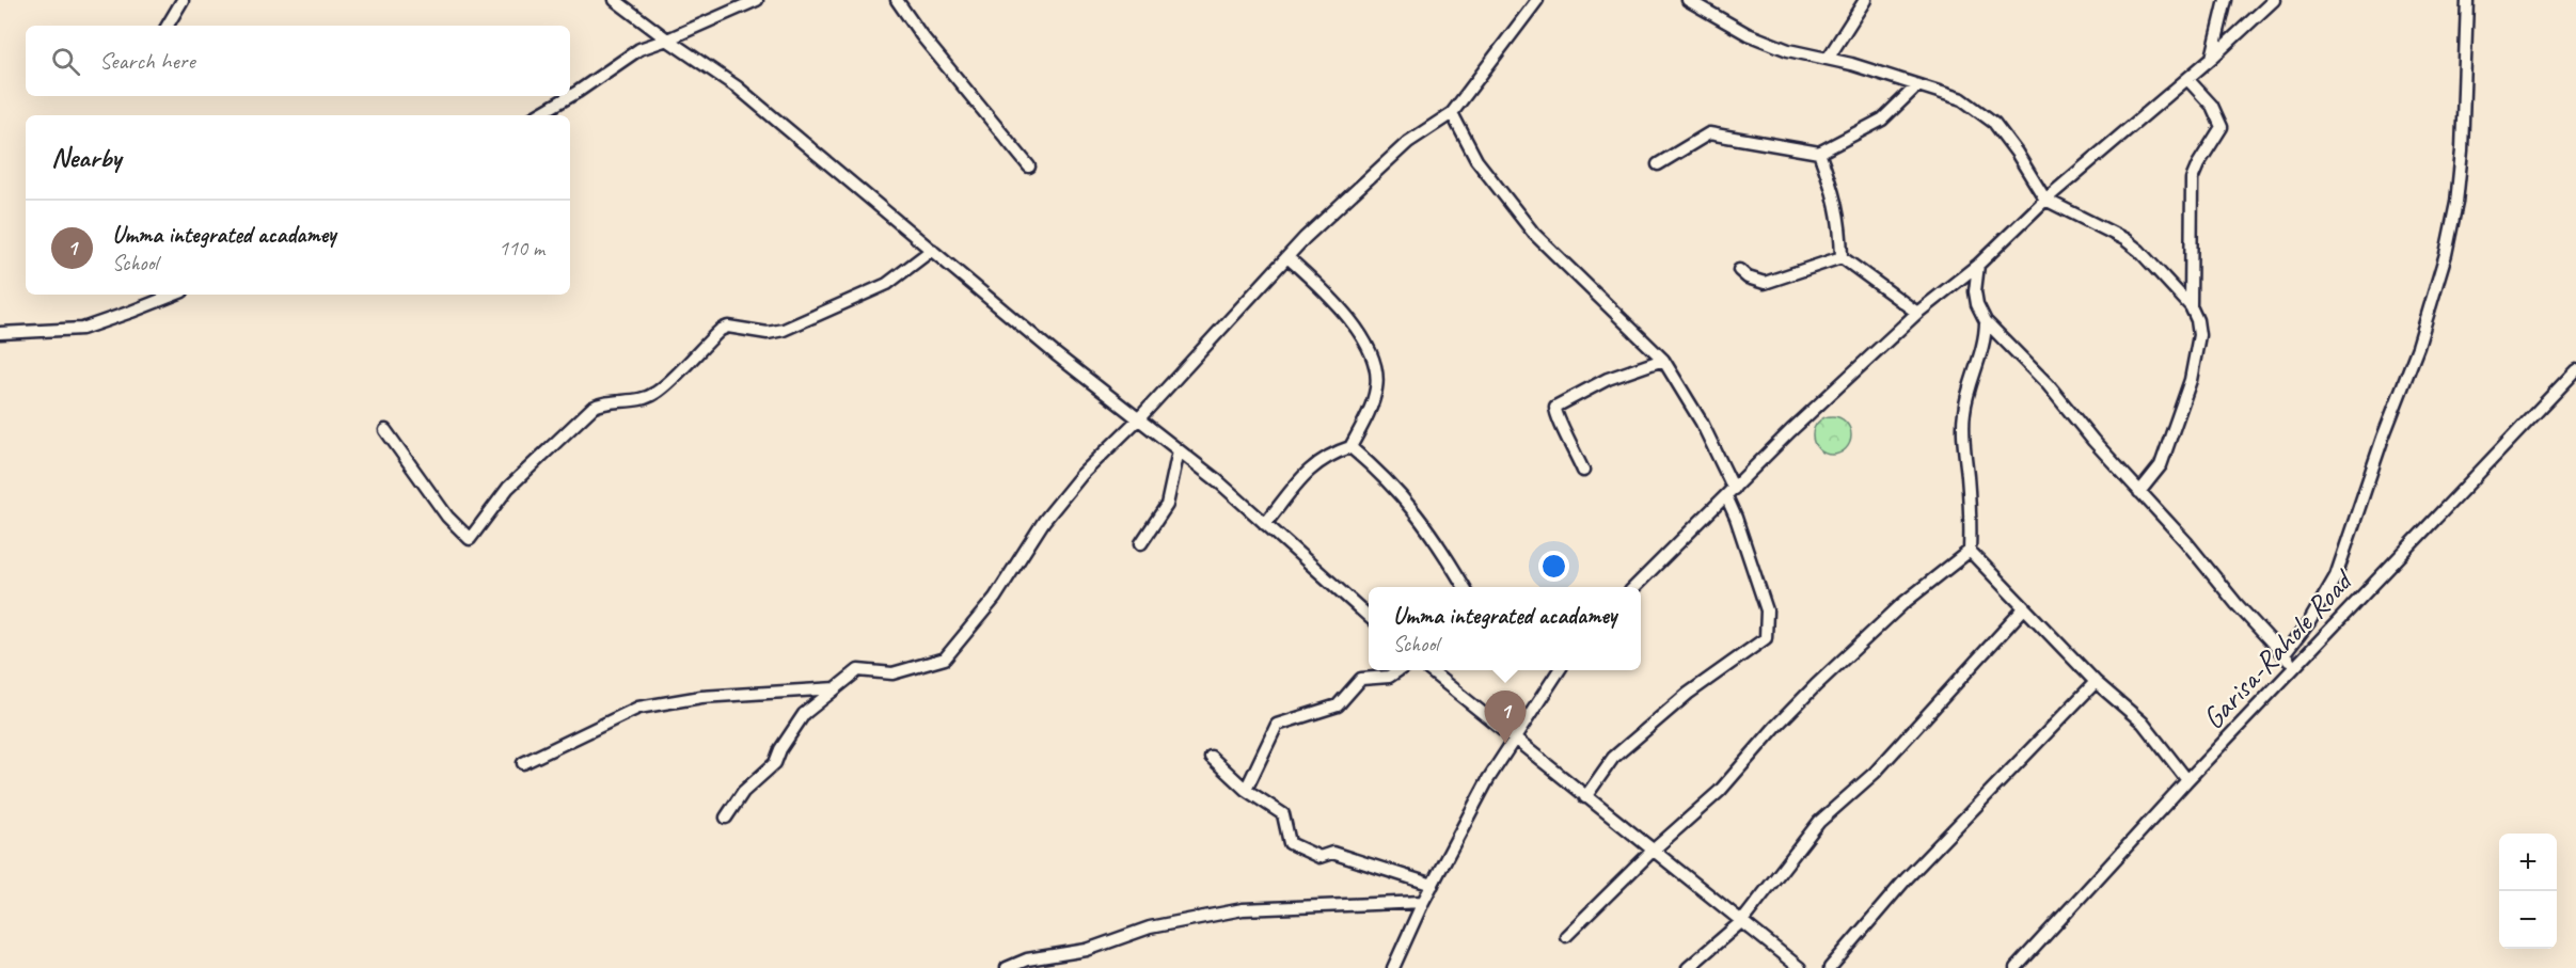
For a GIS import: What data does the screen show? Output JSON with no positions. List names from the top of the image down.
{
  "streets": {
    "street": ["Garisa-Rahole Road"]
  },
  "page": {
    "search": "Search here",
    "heading": "Nearby",
    "list": [
      {
        "mark": "1",
        "name": "Umma integrated acadamey",
        "note": "School",
        "value": "110 m"
      }
    ],
    "popup": ["Umma integrated acadamey", "School"],
    "pins": "1",
    "map_buttons": ["+", "−"]
  }
}
